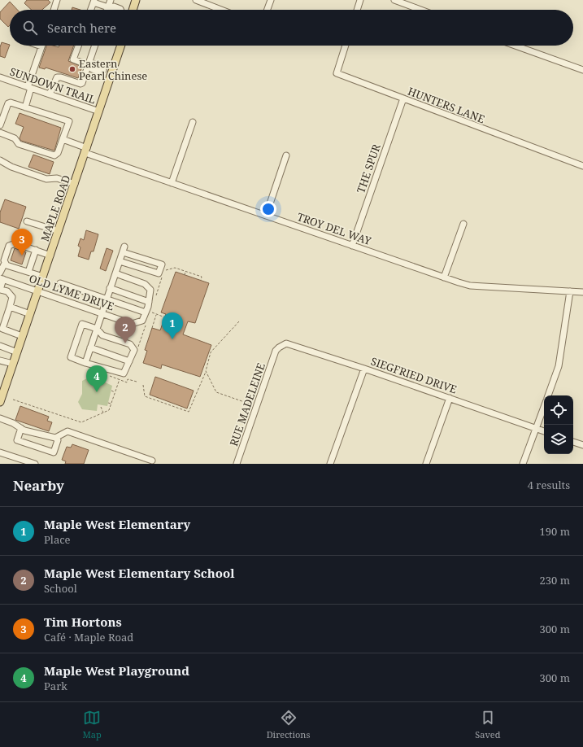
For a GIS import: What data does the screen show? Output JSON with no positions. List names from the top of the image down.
{
  "streets": {
    "main road": ["MAPLE ROAD"],
    "street": [
      "SUNDOWN TRAIL",
      "HUNTERS LANE",
      "THE SPUR",
      "TROY DEL WAY",
      "OLD LYME DRIVE",
      "SIEGFRIED DRIVE",
      "RUE MADELEINE"
    ]
  },
  "crossings": [
    ["SUNDOWN TRAIL", "MAPLE ROAD"],
    ["HUNTERS LANE", "THE SPUR"],
    ["THE SPUR", "TROY DEL WAY"],
    ["MAPLE ROAD", "TROY DEL WAY"],
    ["MAPLE ROAD", "OLD LYME DRIVE"],
    ["SIEGFRIED DRIVE", "RUE MADELEINE"]
  ],
  "places": ["Eastern Pearl Chinese"],
  "page": {
    "search": "Search here",
    "pins": [
      "3",
      "1",
      "2",
      "4"
    ],
    "heading": ["Nearby", "4 results"],
    "list": [
      {
        "mark": "1",
        "name": "Maple West Elementary",
        "note": "Place",
        "value": "190 m"
      },
      {
        "mark": "2",
        "name": "Maple West Elementary School",
        "note": "School",
        "value": "230 m"
      },
      {
        "mark": "3",
        "name": "Tim Hortons",
        "note": "Café · Maple Road",
        "value": "300 m"
      },
      {
        "mark": "4",
        "name": "Maple West Playground",
        "note": "Park",
        "value": "300 m"
      }
    ],
    "nav": ["Map", "Directions", "Saved"]
  }
}
